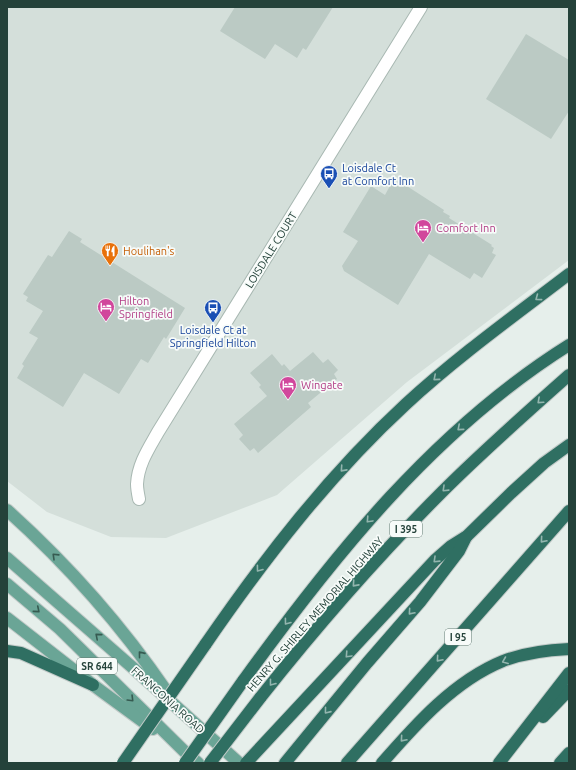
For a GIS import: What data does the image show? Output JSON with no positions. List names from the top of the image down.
{
  "streets": {
    "highway": ["I 395", "HENRY G. SHIRLEY MEMORIAL HIGHWAY", "I 95"],
    "main road": ["SR 644", "FRANCONIA ROAD"],
    "street": ["LOISDALE COURT"]
  },
  "places": {
    "bus stop": ["Loisdale Ct at Comfort Inn", "Loisdale Ct at Springfield Hilton"],
    "hotel": ["Comfort Inn", "Hilton Springfield", "Wingate"],
    "restaurant": ["Houlihan's"]
  }
}
